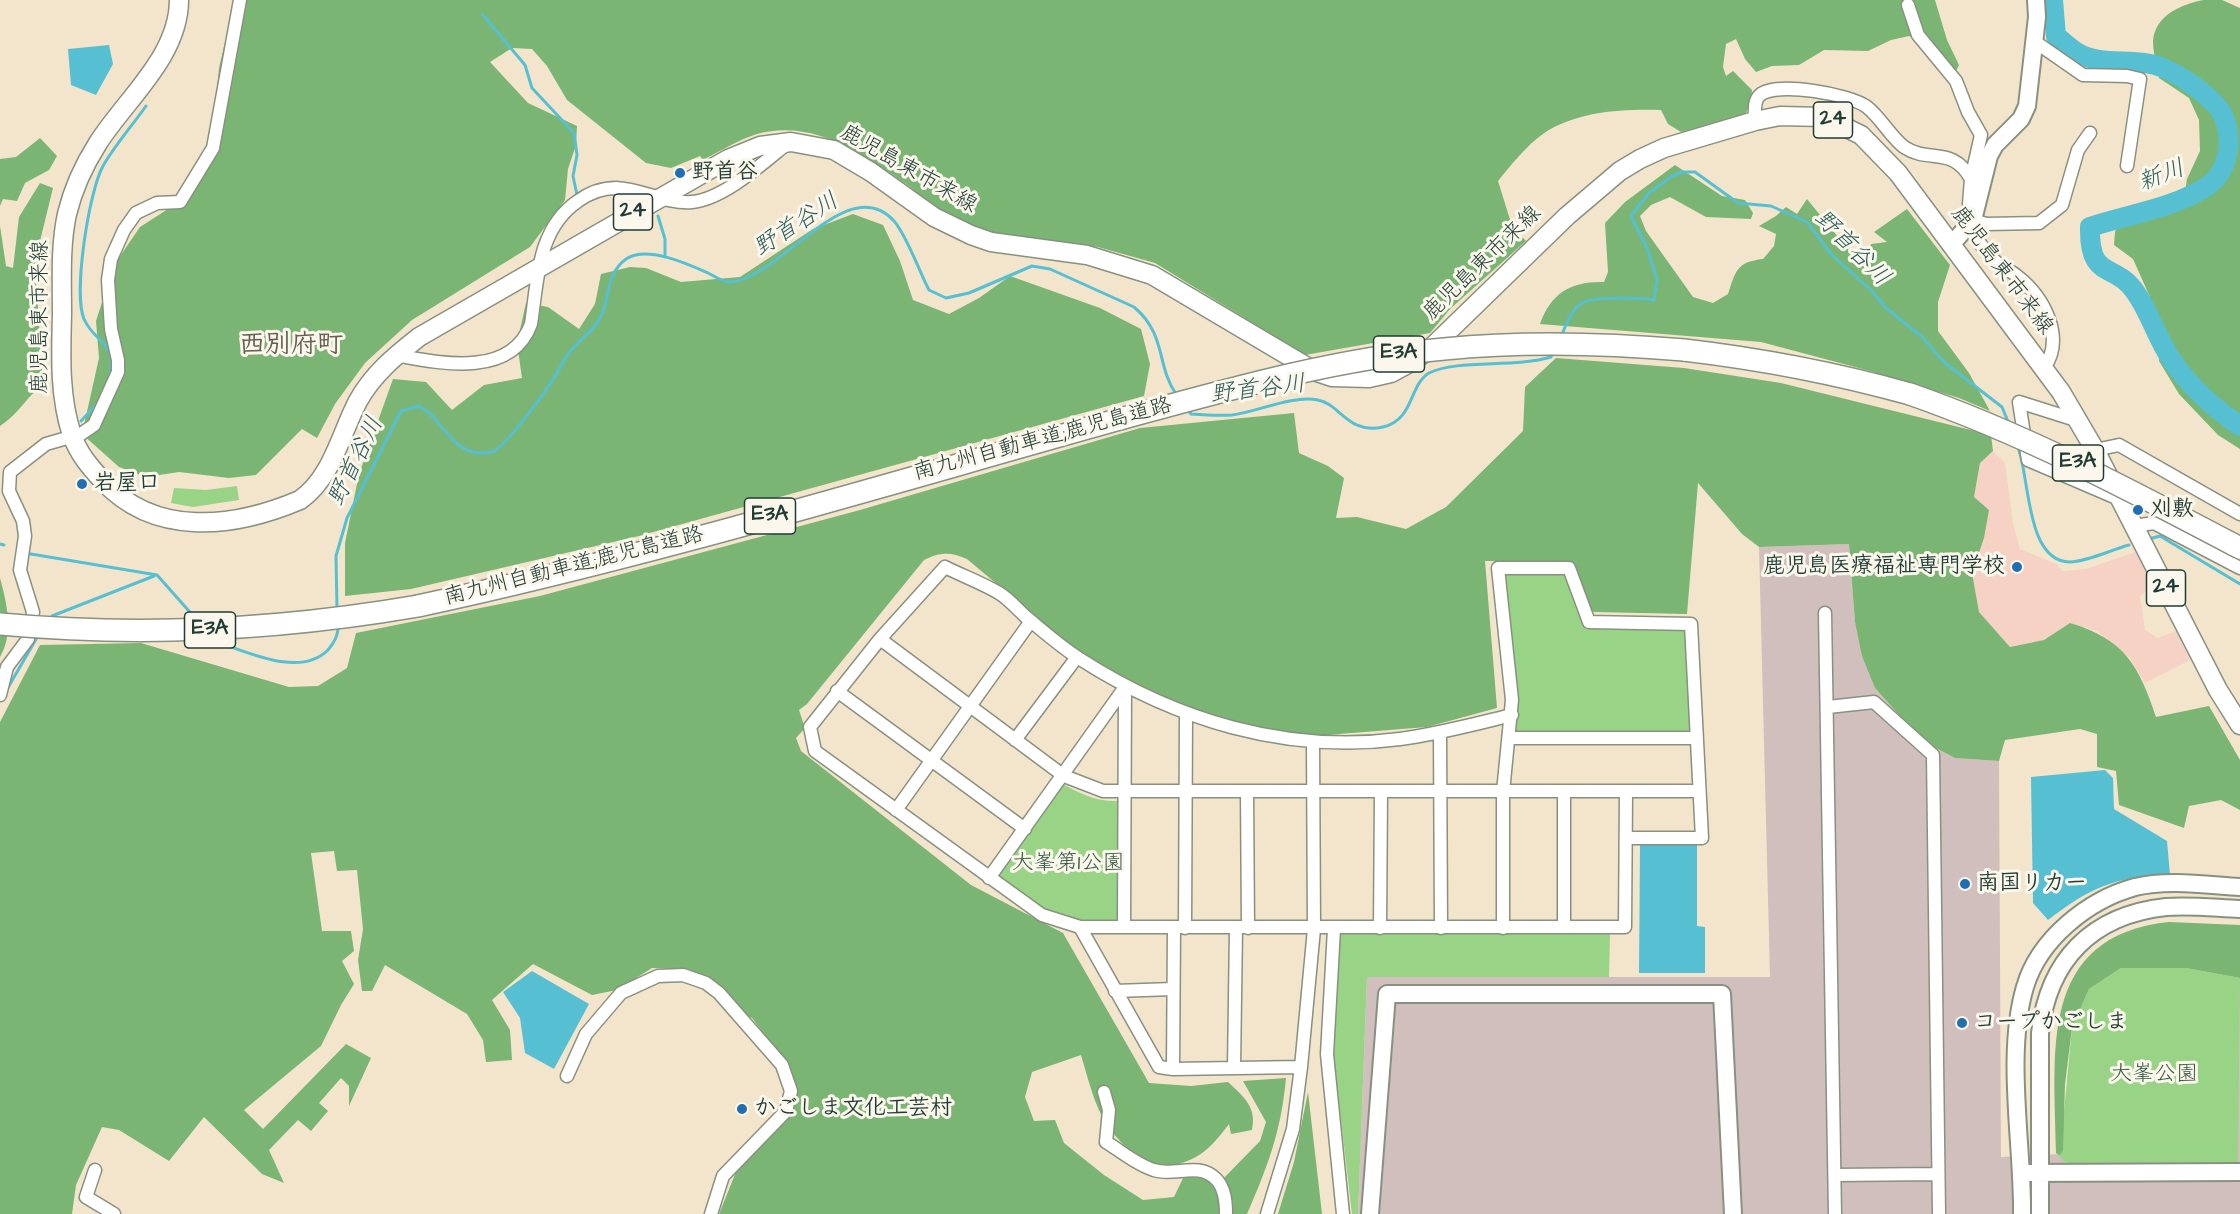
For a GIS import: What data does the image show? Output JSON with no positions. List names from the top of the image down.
{
  "streets": {
    "highway": ["E3A", "南九州自動車道;鹿児島道路"],
    "main road": ["24", "鹿児島東市来線"]
  },
  "districts": ["西別府町"],
  "water": ["新川", "野首谷川"],
  "parks": ["大峯第1公園", "大峯公園"],
  "places": [
    "野首谷",
    "岩屋口",
    "刈敷",
    "鹿児島医療福祉専門学校",
    "南国リカー",
    "コープかごしま",
    "かごしま文化工芸村"
  ]
}
